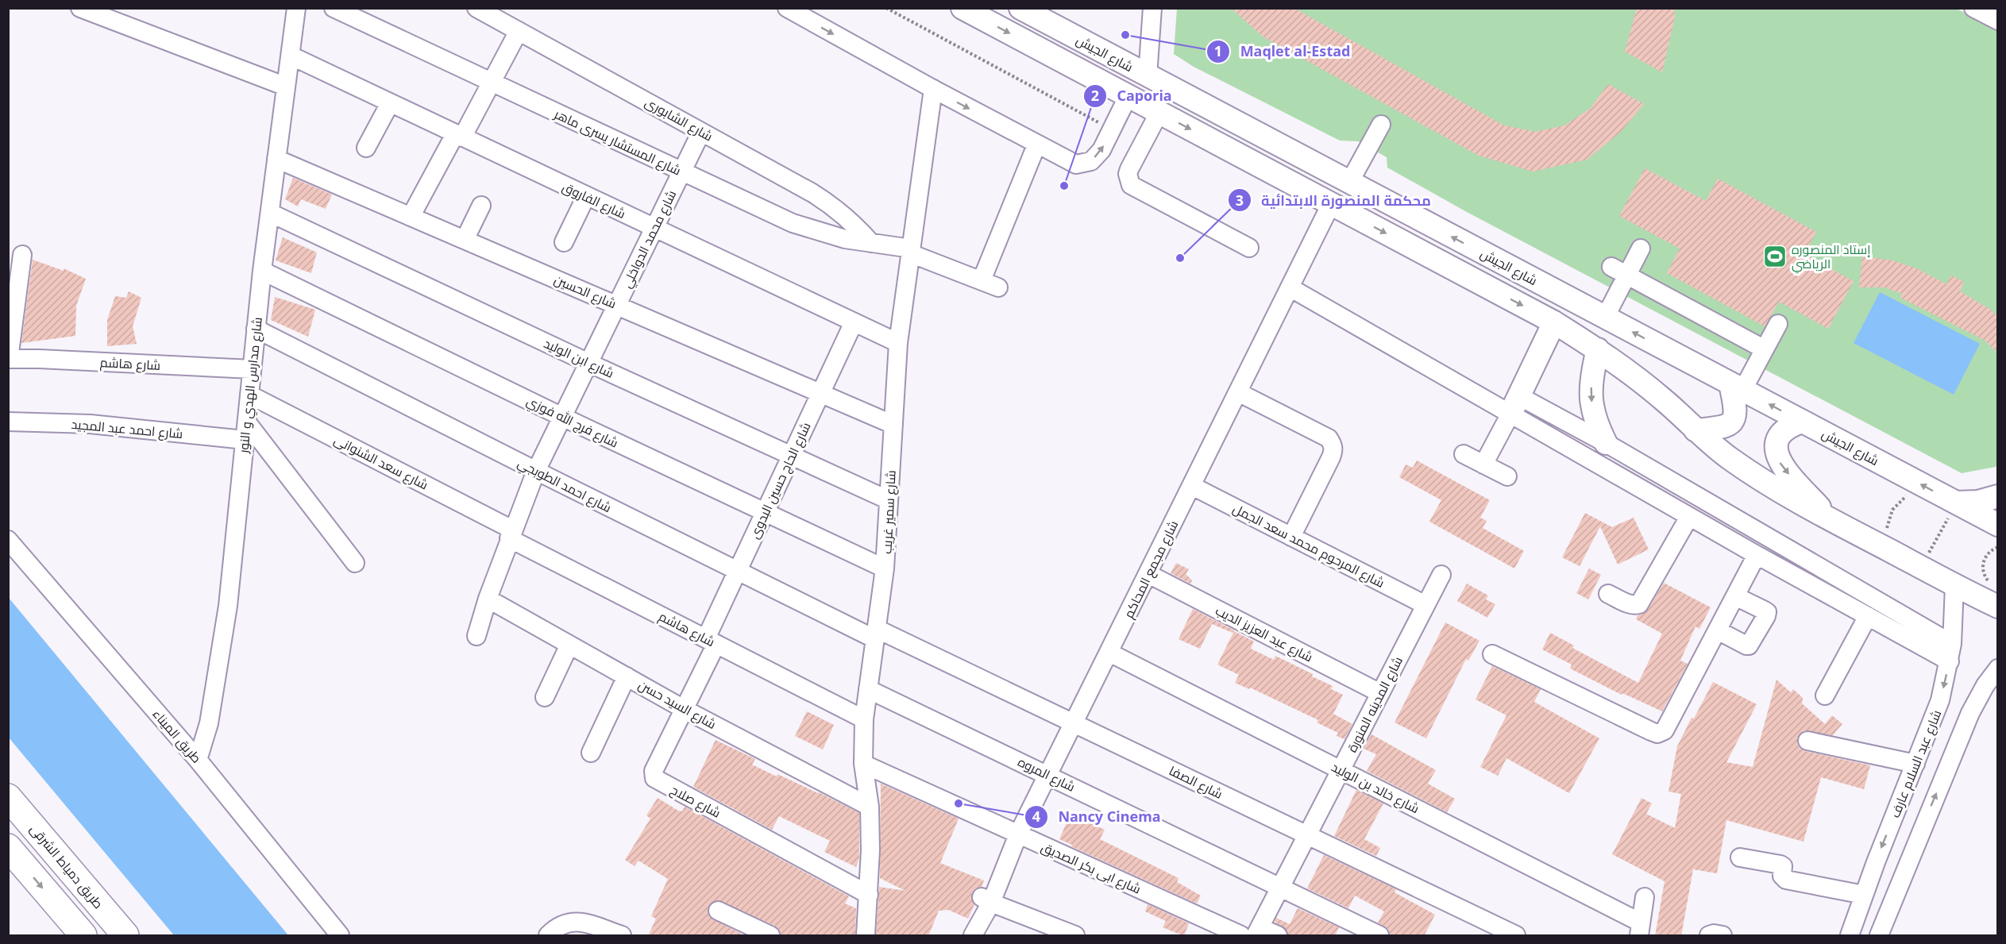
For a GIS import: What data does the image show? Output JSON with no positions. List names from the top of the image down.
{
  "streets": {
    "highway": ["طريق دمياط الشرقى"],
    "main road": ["شارع الجيش"],
    "street": [
      "شارع الشابورى",
      "شارع المستشار يسرى ماهر",
      "شارع الفاروق",
      "شارع محمد الدواخلي",
      "شارع الحسين",
      "شارع ابن الوليد",
      "شارع هاشم",
      "شارع مدارس الهدي و النور",
      "شارع فرج الله فوزي",
      "شارع احمد عبد المجيد",
      "شارع سعد الشنوانى",
      "شارع الحاج حسين البدوى",
      "شارع احمد الطوبجي",
      "شارع سمير غريب",
      "شارع المرحوم محمد سعد الجمل",
      "شارع مجمع المحاكم",
      "شارع عبد العزيز الديب",
      "شارع السيد حسن",
      "شارع المدينه المنورة",
      "طريق الميناء",
      "شارع عبد السلام عارف",
      "شارع المروه",
      "شارع الصفا",
      "شارع خالد بن الوليد",
      "شارع صلاح",
      "شارع ابى بكر الصديق"
    ]
  },
  "crossings": [
    ["شارع الجيش", "شارع مجمع المحاكم"],
    ["شارع الجيش", "شارع عبد السلام عارف"],
    ["شارع الشابورى", "شارع المستشار يسرى ماهر"],
    ["شارع الشابورى", "شارع محمد الدواخلي"],
    ["شارع المستشار يسرى ماهر", "شارع محمد الدواخلي"],
    ["شارع المستشار يسرى ماهر", "شارع سمير غريب"],
    ["شارع الفاروق", "شارع محمد الدواخلي"],
    ["شارع الفاروق", "شارع مدارس الهدي و النور"],
    ["شارع الفاروق", "شارع الحاج حسين البدوى"],
    ["شارع الفاروق", "شارع سمير غريب"],
    ["شارع محمد الدواخلي", "شارع الحسين"],
    ["شارع محمد الدواخلي", "شارع ابن الوليد"],
    ["شارع محمد الدواخلي", "شارع هاشم"],
    ["شارع محمد الدواخلي", "شارع فرج الله فوزي"],
    ["شارع محمد الدواخلي", "شارع سعد الشنوانى"],
    ["شارع محمد الدواخلي", "شارع احمد الطوبجي"],
    ["شارع محمد الدواخلي", "شارع السيد حسن"],
    ["شارع الحسين", "شارع مدارس الهدي و النور"],
    ["شارع الحسين", "شارع الحاج حسين البدوى"],
    ["شارع الحسين", "شارع سمير غريب"],
    ["شارع ابن الوليد", "شارع مدارس الهدي و النور"],
    ["شارع ابن الوليد", "شارع الحاج حسين البدوى"],
    ["شارع ابن الوليد", "شارع سمير غريب"],
    ["شارع هاشم", "شارع مدارس الهدي و النور"],
    ["شارع هاشم", "شارع سعد الشنوانى"],
    ["شارع هاشم", "شارع الحاج حسين البدوى"],
    ["شارع هاشم", "شارع سمير غريب"],
    ["شارع هاشم", "شارع صلاح"],
    ["شارع مدارس الهدي و النور", "شارع فرج الله فوزي"],
    ["شارع مدارس الهدي و النور", "شارع احمد عبد المجيد"],
    ["شارع مدارس الهدي و النور", "شارع سعد الشنوانى"],
    ["شارع مدارس الهدي و النور", "شارع احمد الطوبجي"],
    ["شارع مدارس الهدي و النور", "طريق الميناء"],
    ["شارع فرج الله فوزي", "شارع الحاج حسين البدوى"],
    ["شارع فرج الله فوزي", "شارع سمير غريب"],
    ["شارع الحاج حسين البدوى", "شارع احمد الطوبجي"],
    ["شارع الحاج حسين البدوى", "شارع صلاح"],
    ["شارع احمد الطوبجي", "شارع سمير غريب"],
    ["شارع احمد الطوبجي", "شارع الصفا"],
    ["شارع سمير غريب", "شارع السيد حسن"],
    ["شارع سمير غريب", "شارع المروه"],
    ["شارع سمير غريب", "شارع الصفا"],
    ["شارع سمير غريب", "شارع صلاح"],
    ["شارع سمير غريب", "شارع ابى بكر الصديق"],
    ["شارع المرحوم محمد سعد الجمل", "شارع مجمع المحاكم"],
    ["شارع المرحوم محمد سعد الجمل", "شارع المدينه المنورة"],
    ["شارع مجمع المحاكم", "شارع عبد العزيز الديب"],
    ["شارع مجمع المحاكم", "شارع المروه"],
    ["شارع مجمع المحاكم", "شارع الصفا"],
    ["شارع مجمع المحاكم", "شارع خالد بن الوليد"],
    ["شارع مجمع المحاكم", "شارع ابى بكر الصديق"],
    ["شارع عبد العزيز الديب", "شارع المدينه المنورة"],
    ["شارع السيد حسن", "شارع صلاح"],
    ["شارع المدينه المنورة", "شارع المروه"],
    ["شارع المدينه المنورة", "شارع الصفا"],
    ["شارع المدينه المنورة", "شارع خالد بن الوليد"]
  ],
  "places": {
    "other": [
      "Maqlet al-Estad",
      "Caporia",
      "محكمة المنصورة الابتدائية",
      "Nancy Cinema"
    ],
    "sports": ["إستاد المنصوره الرياضي"]
  }
}
